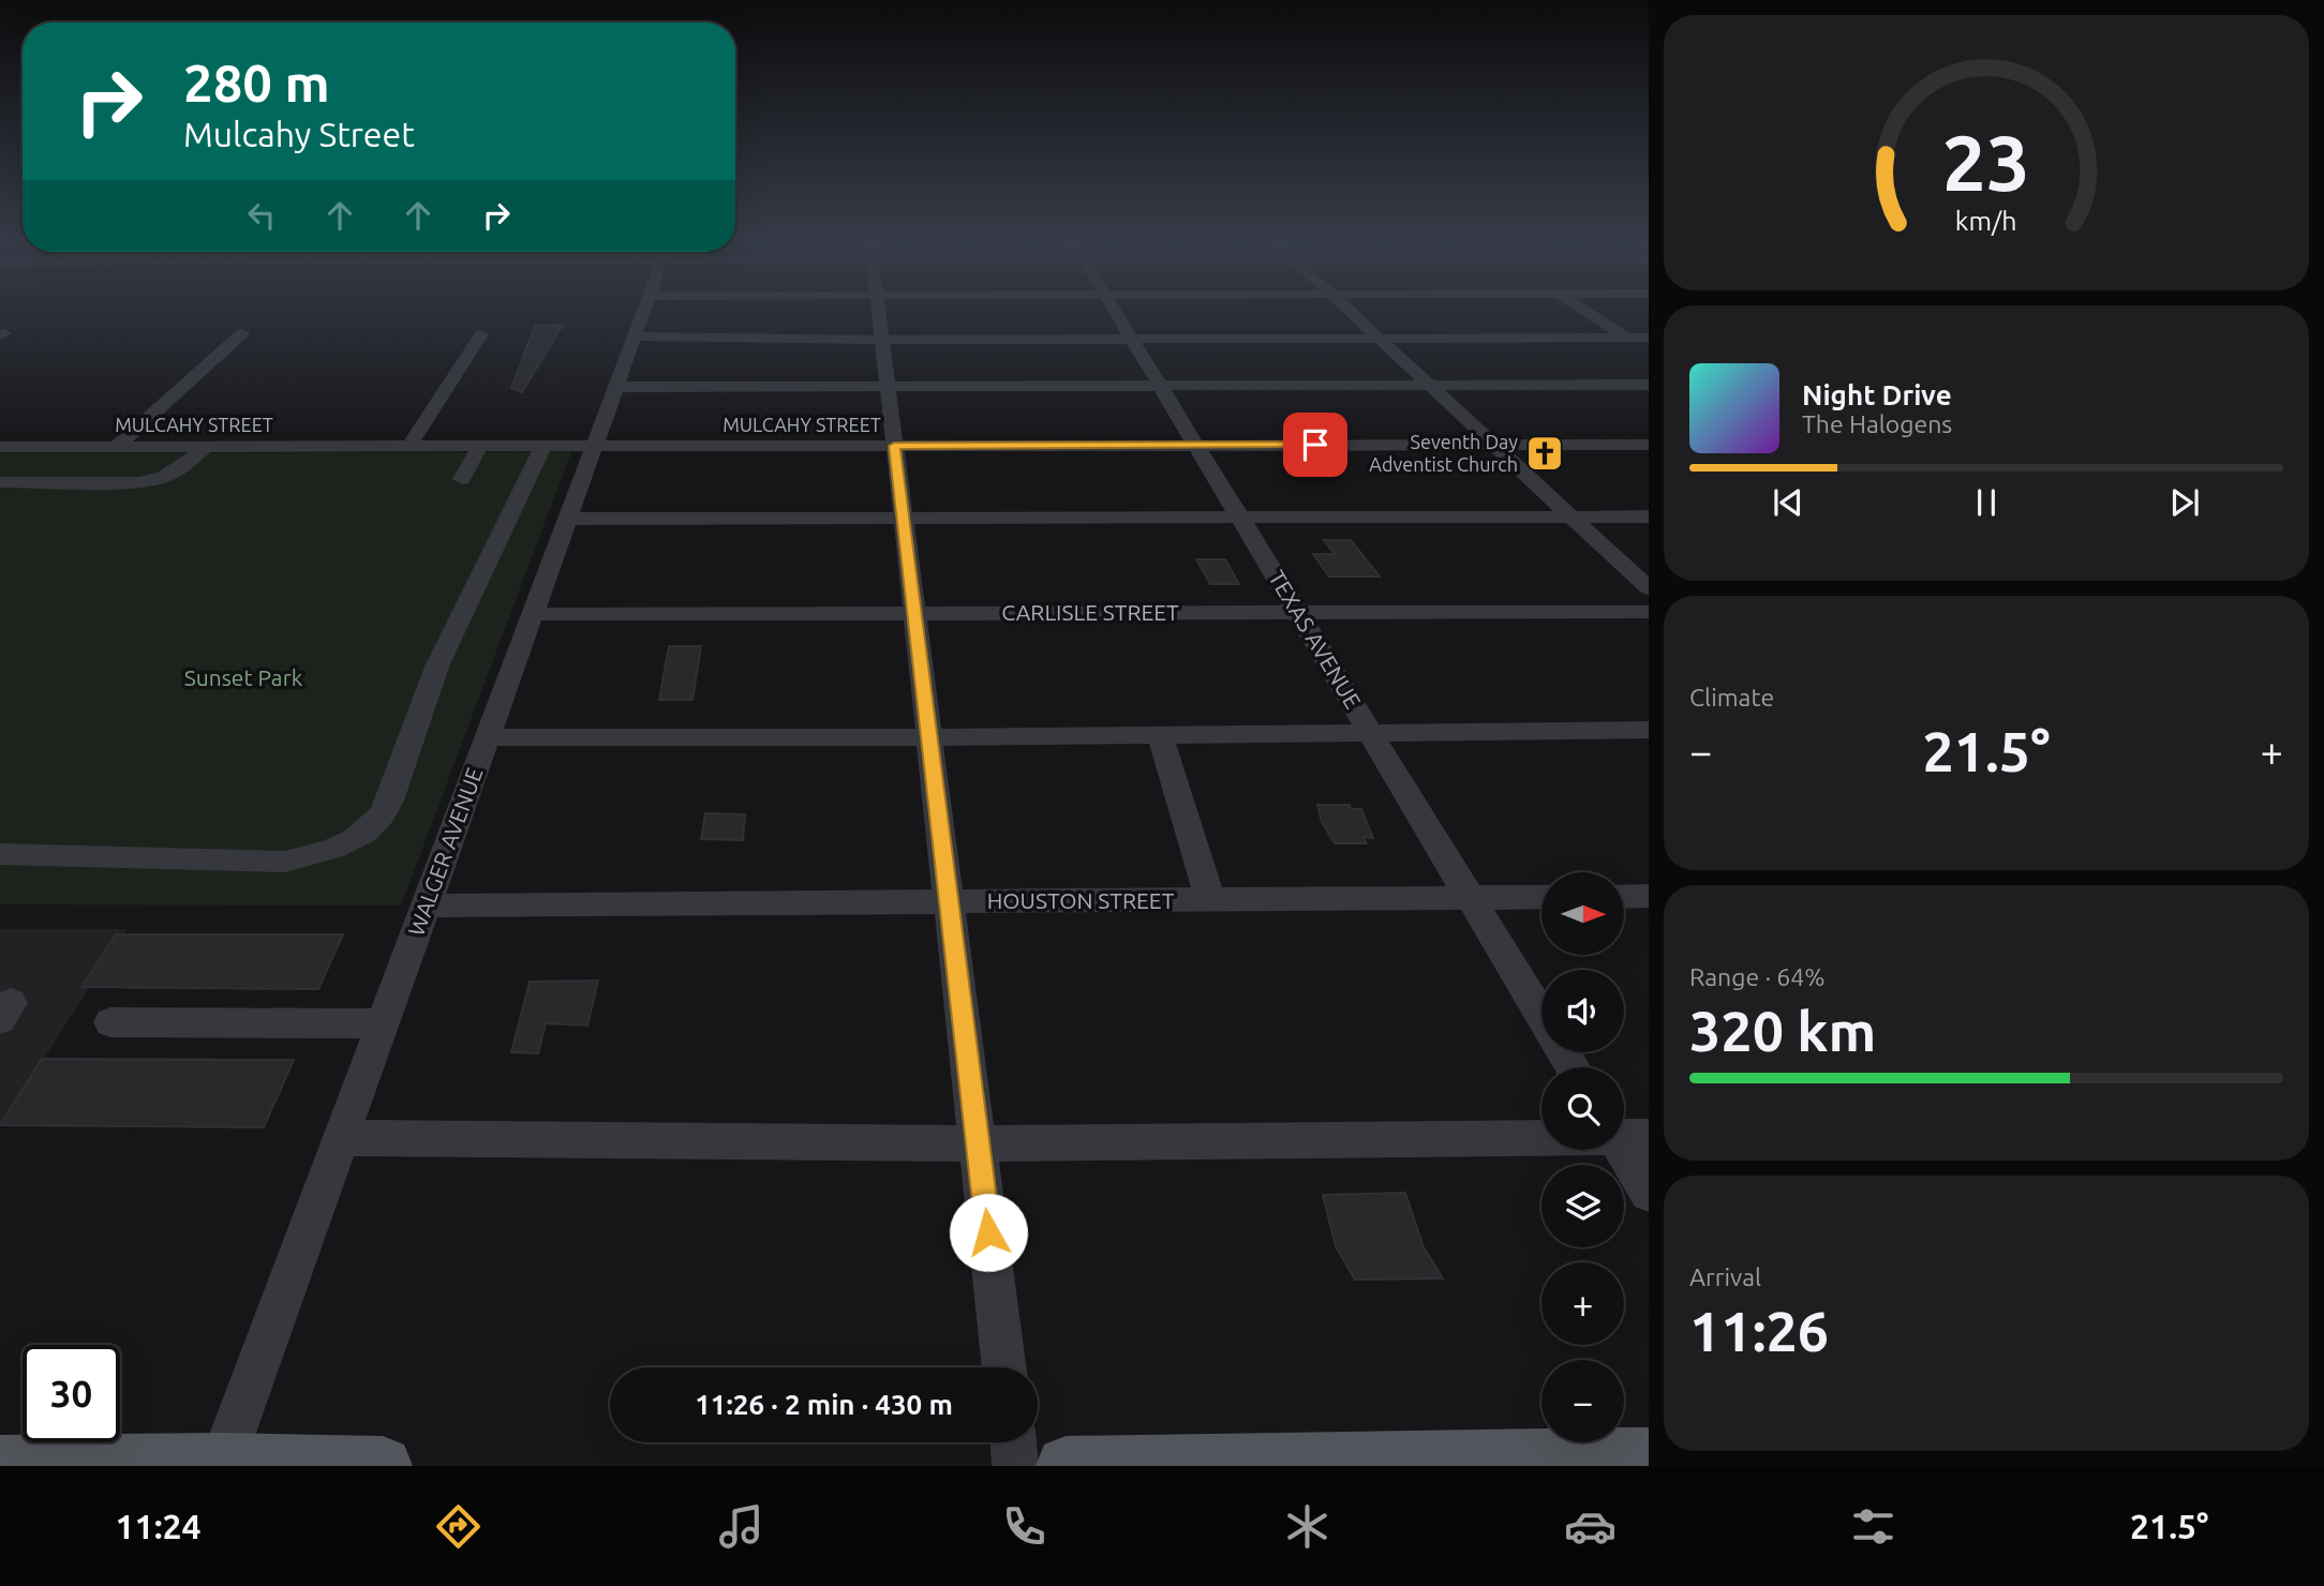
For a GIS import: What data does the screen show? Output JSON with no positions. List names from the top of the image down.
{
  "streets": {
    "street": [
      "MULCAHY STREET",
      "CARLISLE STREET",
      "TEXAS AVENUE",
      "WALGER AVENUE",
      "HOUSTON STREET"
    ]
  },
  "crossings": [
    ["MULCAHY STREET", "TEXAS AVENUE"],
    ["MULCAHY STREET", "WALGER AVENUE"],
    ["CARLISLE STREET", "TEXAS AVENUE"],
    ["CARLISLE STREET", "WALGER AVENUE"],
    ["TEXAS AVENUE", "HOUSTON STREET"],
    ["WALGER AVENUE", "HOUSTON STREET"]
  ],
  "parks": ["Sunset Park"],
  "places": {
    "church": ["Seventh Day Adventist Church"]
  },
  "north": "right",
  "page": {
    "turn": ["280 m", "Mulcahy Street"],
    "song": ["Night Drive", "The Halogens"],
    "tile": [
      "Climate",
      ["Range · 64%", "320 km"],
      ["Arrival", "11:26"]
    ],
    "heat": ["−", "21.5°", "+"],
    "map_buttons": ["+", "−"],
    "limit": "30",
    "trip": "11:26 · 2 min · 430 m",
    "tabs": ["11:24", "21.5°"],
    "gauge": ["23", "km/h"]
  }
}
